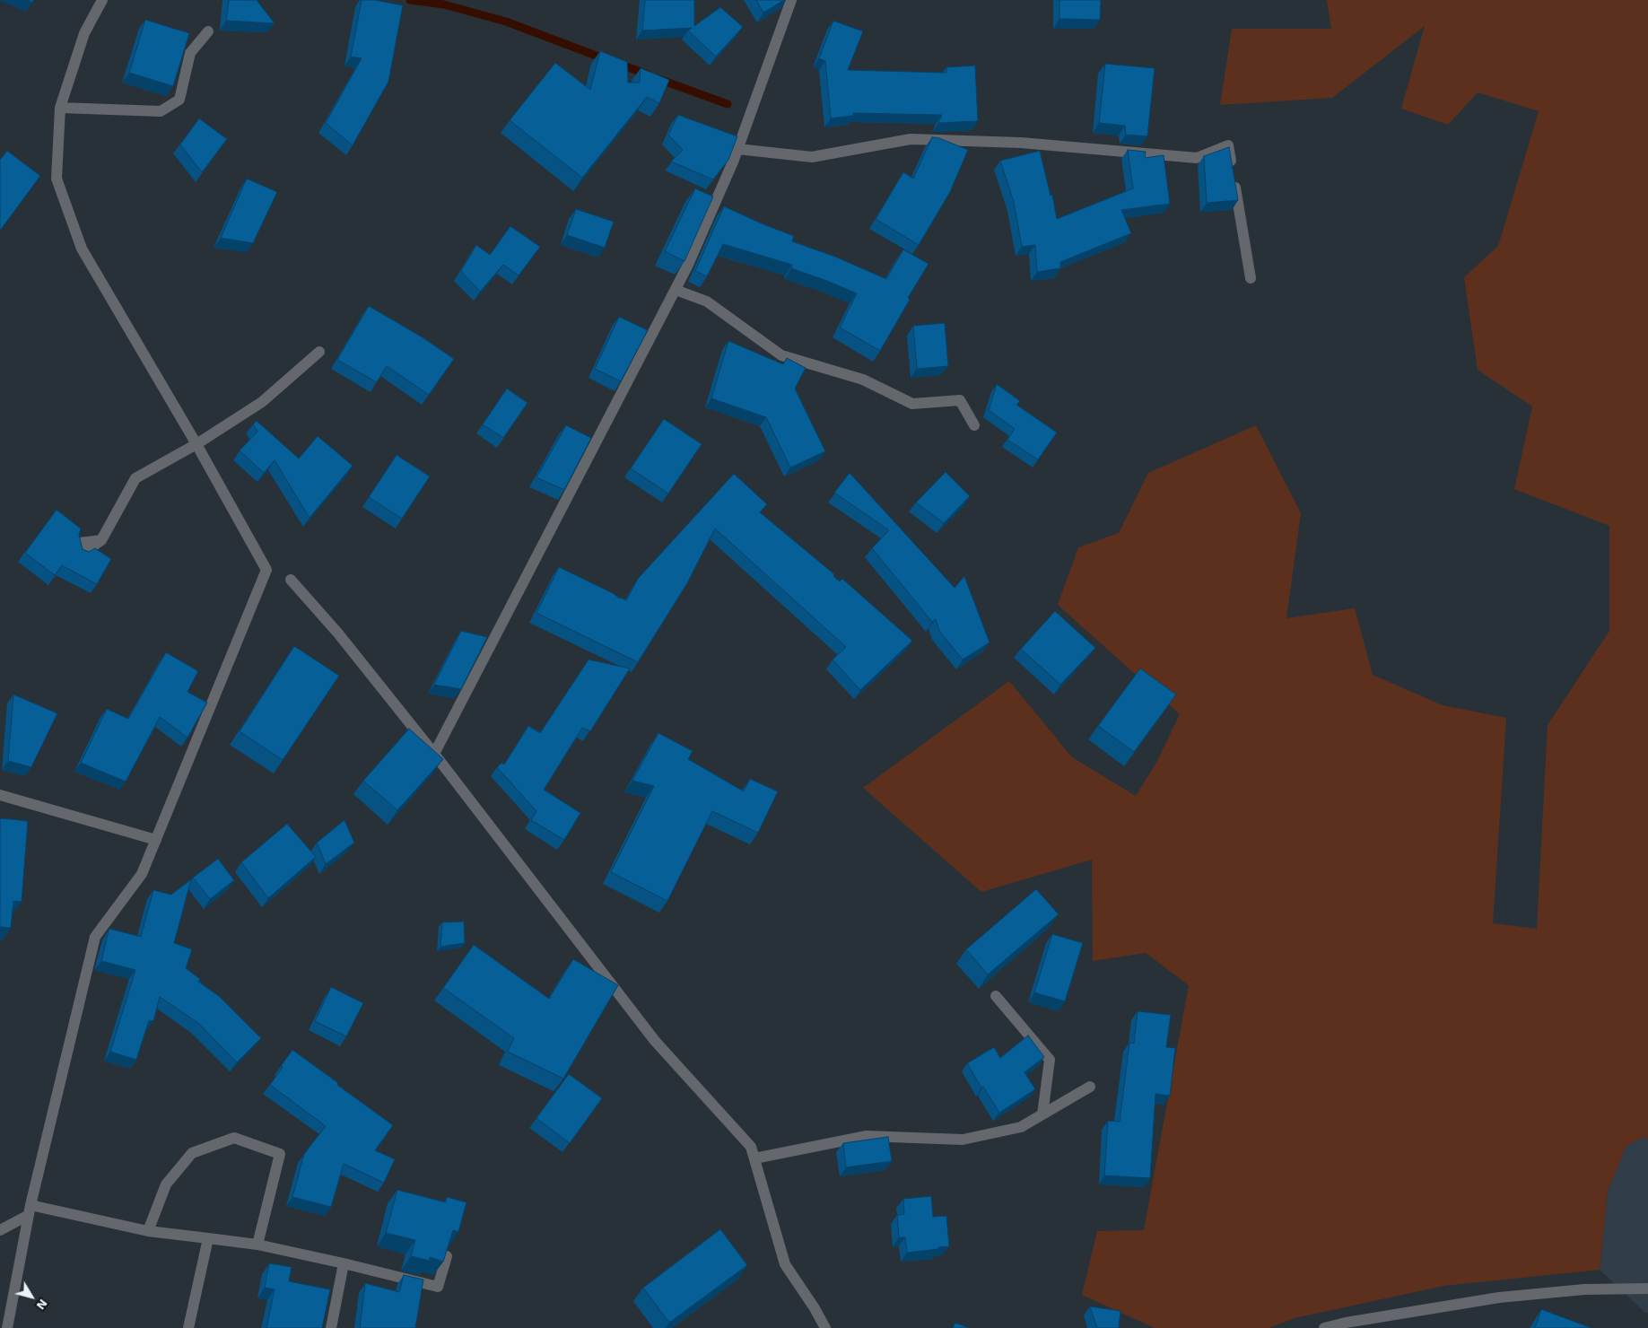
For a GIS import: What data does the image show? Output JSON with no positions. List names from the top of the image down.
{
  "north": "bottom right"
}
